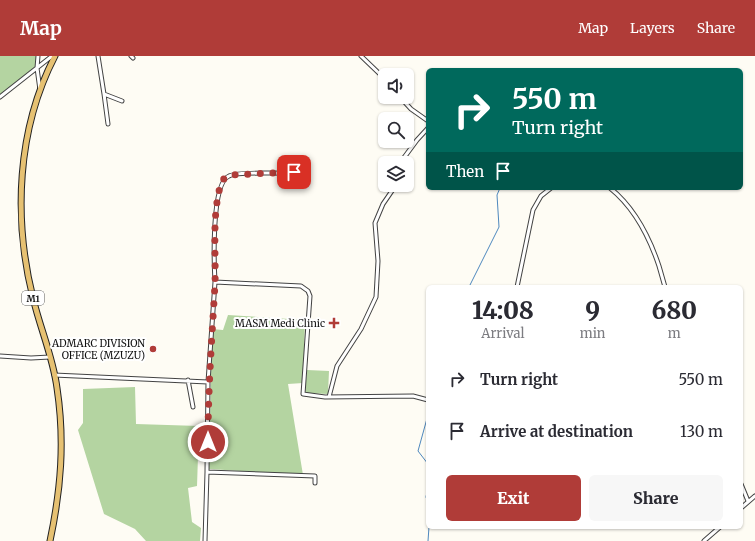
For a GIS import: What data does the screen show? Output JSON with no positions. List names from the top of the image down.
{
  "streets": {
    "highway": ["M1"]
  },
  "places": {
    "health": ["MASM Medi Clinic"],
    "other": ["ADMARC DIVISION OFFICE (MZUZU)"]
  },
  "page": {
    "header": "Map",
    "nav": ["Map", "Layers", "Share"],
    "turn": ["550 m", "Turn right"],
    "then": "Then",
    "eta": [
      "14:08",
      "Arrival",
      "9",
      "min",
      "680",
      "m"
    ],
    "list": [
      {
        "name": "Turn right",
        "value": "550 m"
      },
      {
        "name": "Arrive at destination",
        "value": "130 m"
      }
    ],
    "buttons": ["Exit", "Share"]
  }
}
